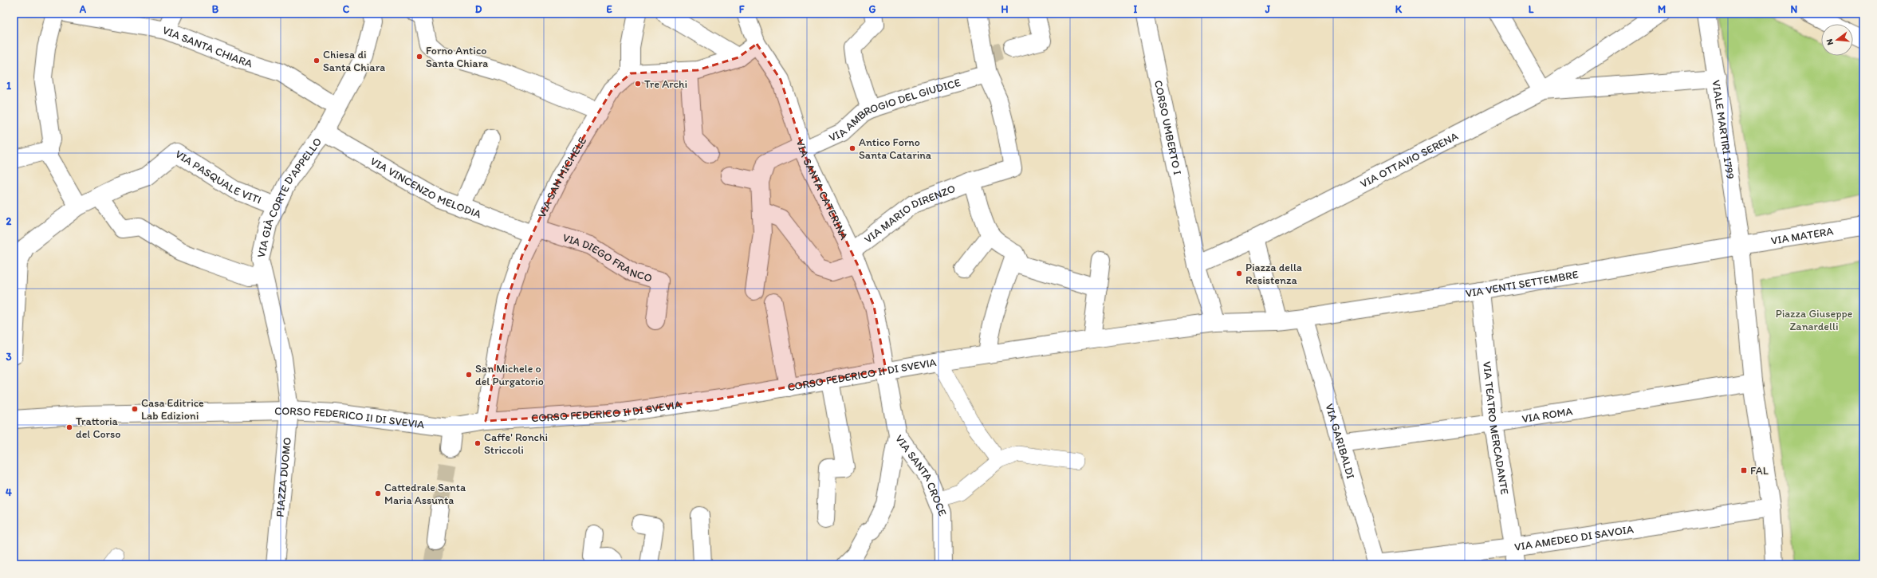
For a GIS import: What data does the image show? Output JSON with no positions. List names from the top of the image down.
{
  "streets": {
    "street": [
      "VIA SANTA CHIARA",
      "VIA AMBROGIO DEL GIUDICE",
      "CORSO UMBERTO I",
      "VIALE MARTIRI 1799",
      "VIA OTTAVIO SERENA",
      "VIA SAN MICHELE",
      "VIA PASQUALE VITI",
      "VIA VINCENZO MELODIA",
      "VIA SANTA CATERINA",
      "VIA GIÀ CORTE D'APPELLO",
      "VIA MARIO DIRENZO",
      "VIA MATERA",
      "VIA DIEGO FRANCO",
      "VIA VENTI SETTEMBRE",
      "CORSO FEDERICO II DI SVEVIA",
      "VIA ROMA",
      "VIA TEATRO MERCADANTE",
      "VIA GARIBALDI",
      "VIA SANTA CROCE",
      "PIAZZA DUOMO",
      "VIA AMEDEO DI SAVOIA"
    ]
  },
  "crossings": [
    ["VIA SANTA CHIARA", "VIA GIÀ CORTE D'APPELLO"],
    ["VIA AMBROGIO DEL GIUDICE", "VIA SANTA CATERINA"],
    ["VIA AMBROGIO DEL GIUDICE", "VIA MARIO DIRENZO"],
    ["VIALE MARTIRI 1799", "VIA OTTAVIO SERENA"],
    ["VIALE MARTIRI 1799", "VIA MATERA"],
    ["VIALE MARTIRI 1799", "VIA VENTI SETTEMBRE"],
    ["VIA SAN MICHELE", "VIA VINCENZO MELODIA"],
    ["VIA SAN MICHELE", "VIA DIEGO FRANCO"],
    ["VIA SAN MICHELE", "CORSO FEDERICO II DI SVEVIA"],
    ["VIA PASQUALE VITI", "VIA GIÀ CORTE D'APPELLO"],
    ["VIA VINCENZO MELODIA", "VIA GIÀ CORTE D'APPELLO"],
    ["VIA VINCENZO MELODIA", "VIA DIEGO FRANCO"],
    ["VIA SANTA CATERINA", "VIA MARIO DIRENZO"],
    ["VIA SANTA CATERINA", "CORSO FEDERICO II DI SVEVIA"],
    ["VIA SANTA CATERINA", "VIA SANTA CROCE"],
    ["VIA GIÀ CORTE D'APPELLO", "CORSO FEDERICO II DI SVEVIA"],
    ["VIA GIÀ CORTE D'APPELLO", "PIAZZA DUOMO"],
    ["VIA MATERA", "VIA VENTI SETTEMBRE"],
    ["VIA VENTI SETTEMBRE", "VIA TEATRO MERCADANTE"],
    ["VIA VENTI SETTEMBRE", "VIA GARIBALDI"],
    ["CORSO FEDERICO II DI SVEVIA", "VIA SANTA CROCE"],
    ["CORSO FEDERICO II DI SVEVIA", "PIAZZA DUOMO"],
    ["VIA ROMA", "VIA TEATRO MERCADANTE"],
    ["VIA ROMA", "VIA GARIBALDI"],
    ["VIA TEATRO MERCADANTE", "VIA AMEDEO DI SAVOIA"],
    ["VIA GARIBALDI", "VIA AMEDEO DI SAVOIA"]
  ],
  "parks": ["Piazza Giuseppe Zanardelli"],
  "places": {
    "other": [
      "Forno Antico Santa Chiara",
      "Chiesa di Santa Chiara",
      "Tre Archi",
      "Antico Forno Santa Catarina",
      "Piazza della Resistenza",
      "San Michele o del Purgatorio",
      "Casa Editrice Lab Edizioni",
      "Trattoria del Corso",
      "Caffe' Ronchi Striccoli",
      "Cattedrale Santa Maria Assunta"
    ],
    "transit": ["FAL"]
  },
  "north": "left",
  "grid": {
    "columns": [
      "A",
      "B",
      "C",
      "D",
      "E",
      "F",
      "G",
      "H",
      "I",
      "J",
      "K",
      "L",
      "M",
      "N"
    ],
    "rows": [
      "1",
      "2",
      "3",
      "4"
    ]
  }
}
